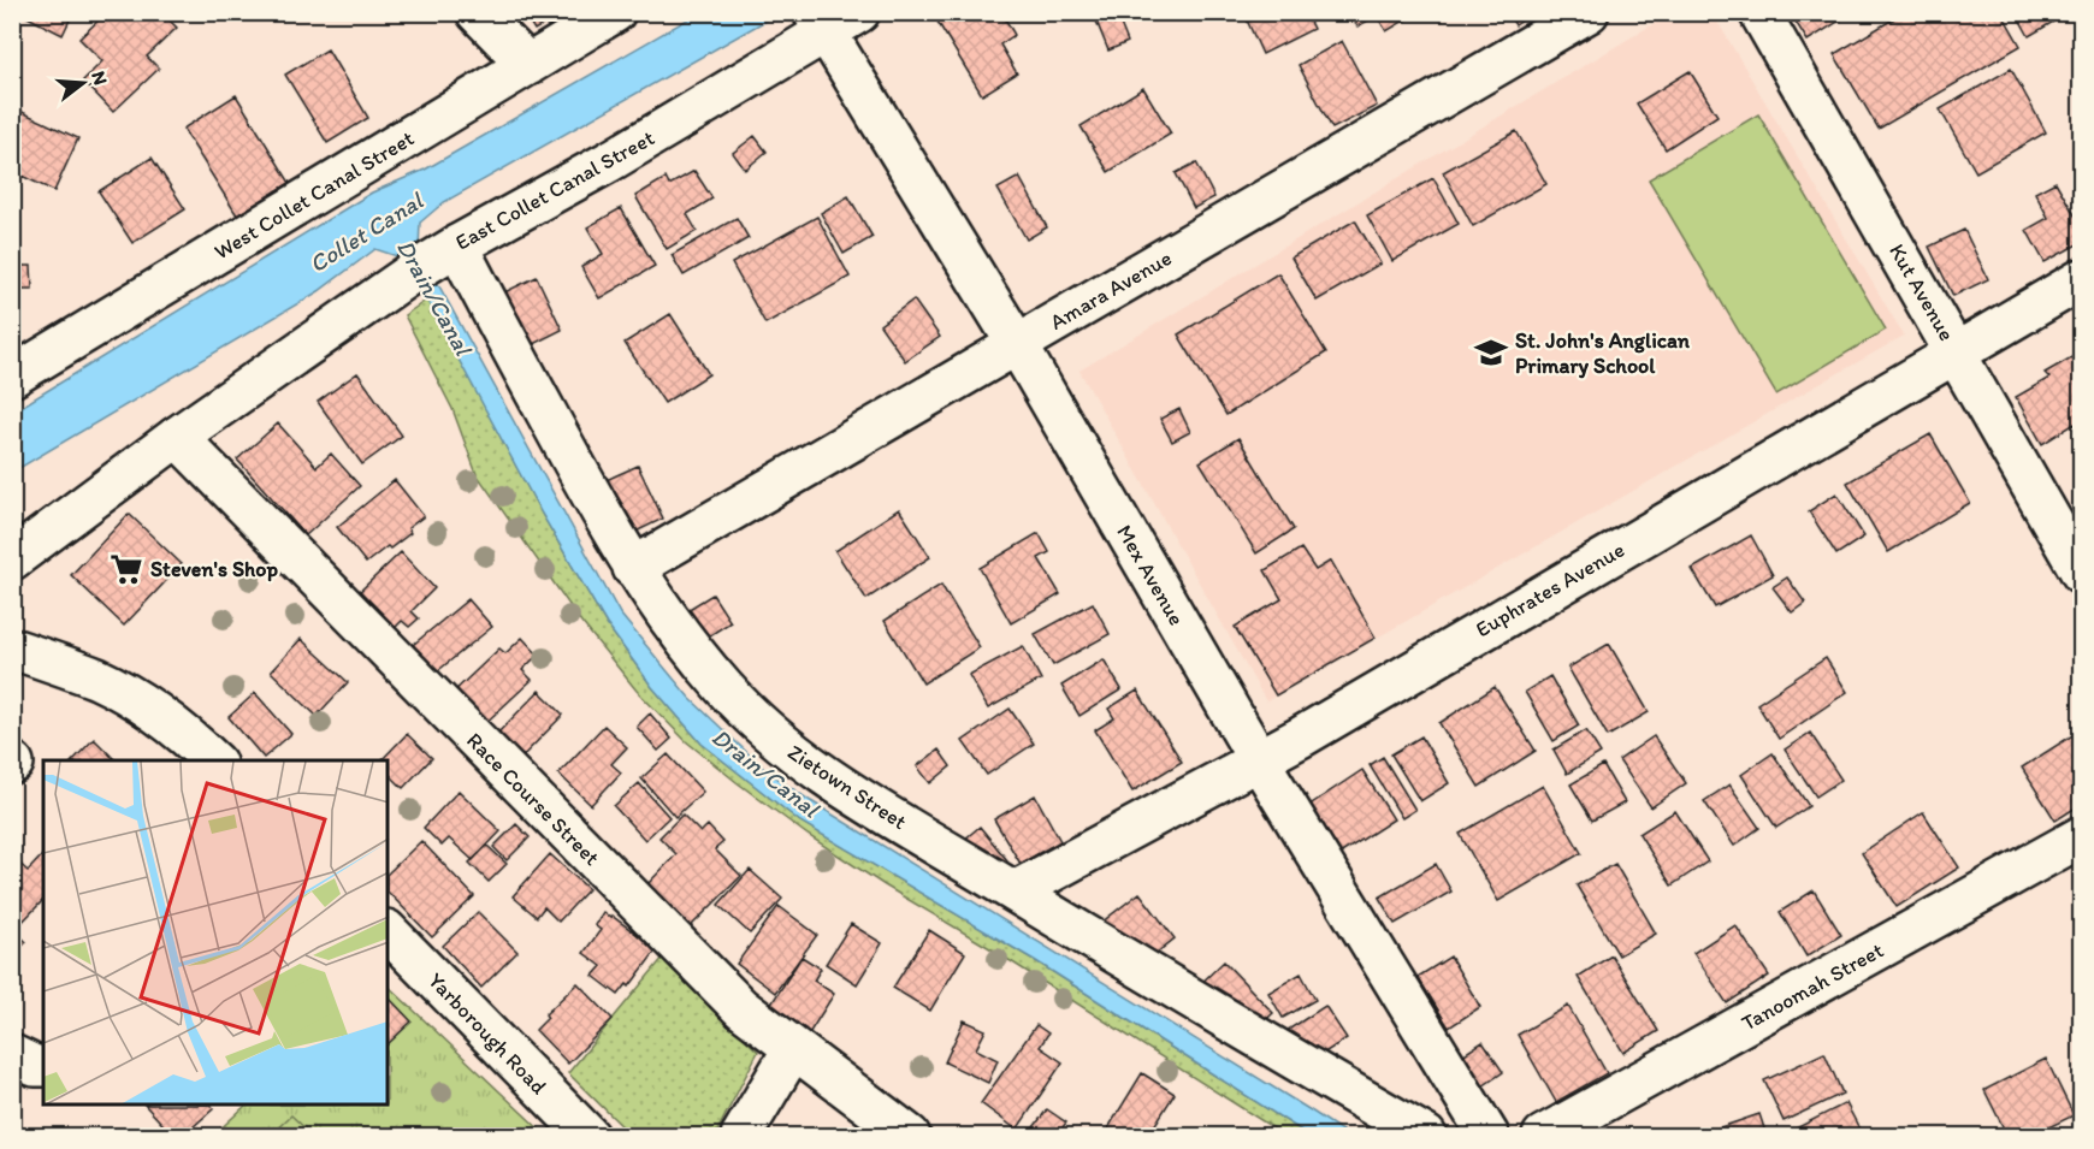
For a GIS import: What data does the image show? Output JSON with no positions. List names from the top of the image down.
{
  "streets": {
    "street": [
      "East Collet Canal Street",
      "West Collet Canal Street",
      "Amara Avenue",
      "Kut Avenue",
      "Mex Avenue",
      "Euphrates Avenue",
      "Zietown Street",
      "Race Course Street",
      "Tanoomah Street",
      "Yarborough Road"
    ]
  },
  "crossings": [
    ["East Collet Canal Street", "Mex Avenue"],
    ["East Collet Canal Street", "Zietown Street"],
    ["East Collet Canal Street", "Race Course Street"],
    ["Amara Avenue", "Mex Avenue"],
    ["Amara Avenue", "Zietown Street"],
    ["Kut Avenue", "Euphrates Avenue"],
    ["Mex Avenue", "Euphrates Avenue"],
    ["Euphrates Avenue", "Zietown Street"]
  ],
  "water": ["Collet Canal", "Drain/Canal"],
  "places": {
    "school or university": ["St. John's Anglican Primary School"],
    "supermarket": ["Steven's Shop"]
  },
  "north": "right"
}
